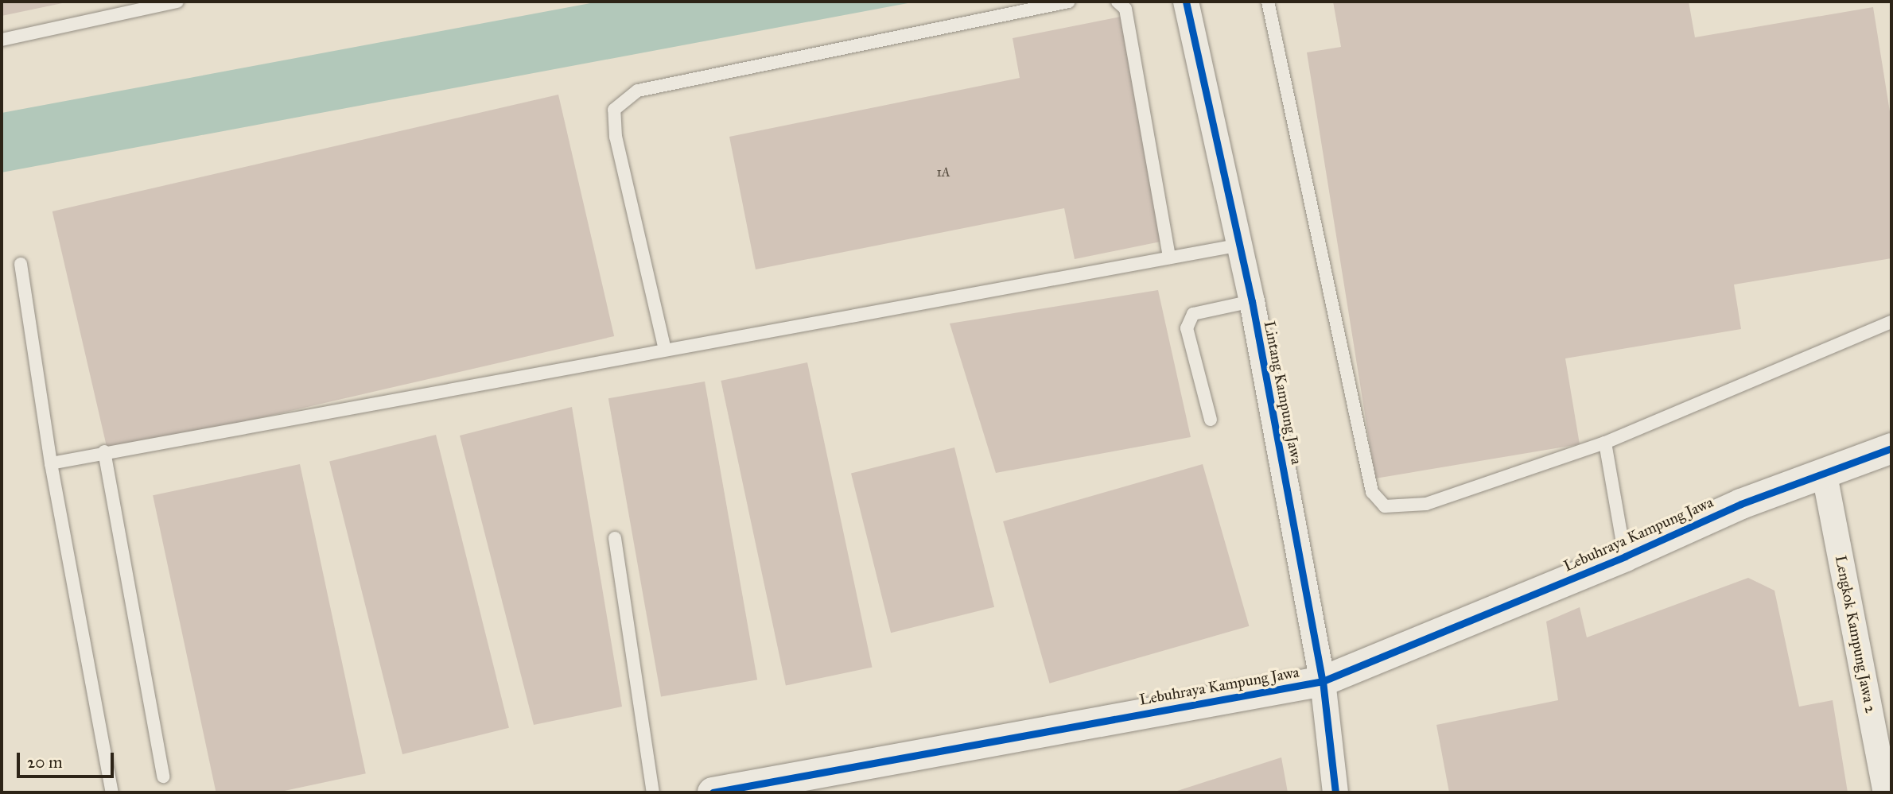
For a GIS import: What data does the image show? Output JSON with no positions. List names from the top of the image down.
{
  "streets": {
    "street": ["Lintang Kampung Jawa", "Lebuhraya Kampung Jawa", "Lengkok Kampung Jawa 2"]
  },
  "crossings": [
    ["Lintang Kampung Jawa", "Lebuhraya Kampung Jawa"],
    ["Lebuhraya Kampung Jawa", "Lengkok Kampung Jawa 2"]
  ],
  "house_numbers": ["1A"],
  "scale_bar": "20 m"
}
